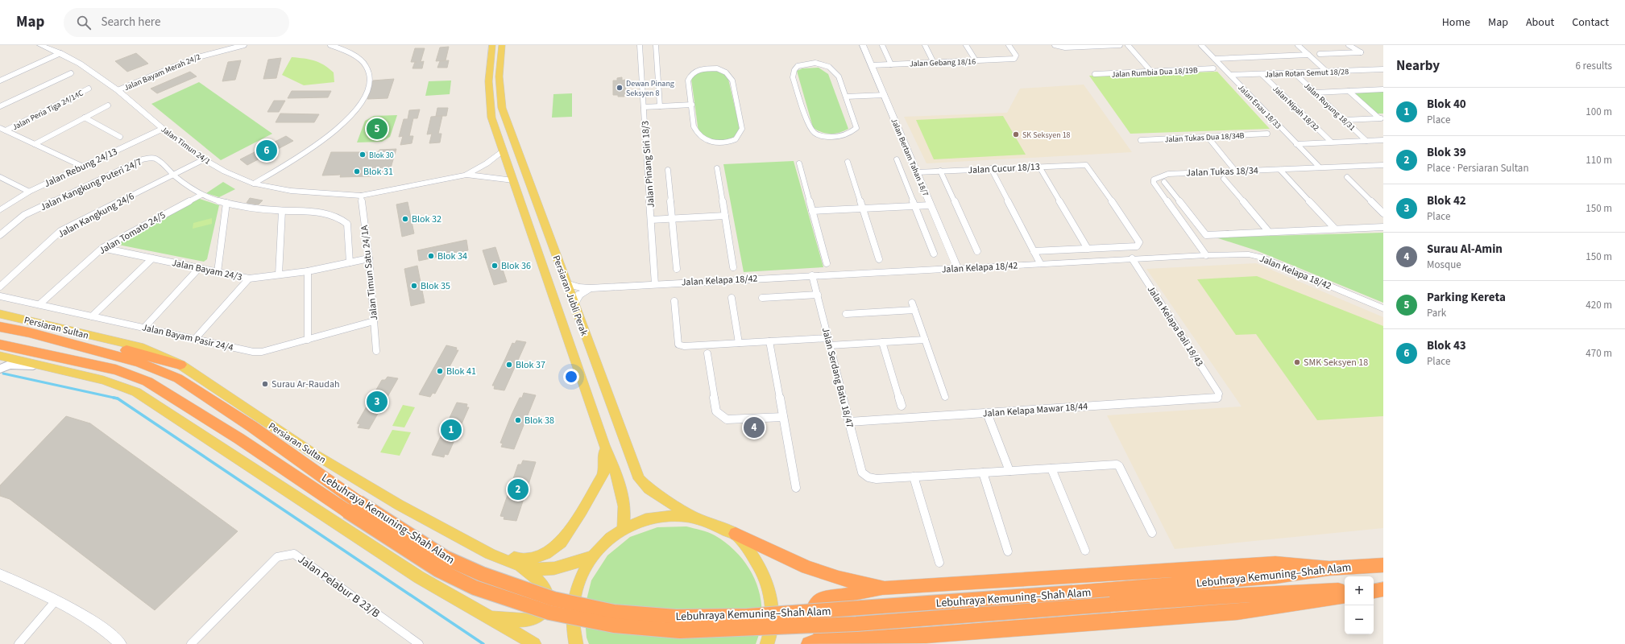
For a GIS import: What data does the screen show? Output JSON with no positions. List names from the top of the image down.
{
  "streets": {
    "highway": ["Lebuhraya Kemuning–Shah Alam"],
    "main road": ["Persiaran Jubli Perak", "Persiaran Sultan"],
    "street": [
      "Jalan Gebang 18/16",
      "Jalan Bayam Merah 24/2",
      "Jalan Rumbia Dua 18/19B",
      "Jalan Rotan Semut 18/28",
      "Jalan Enau 18/33",
      "Jalan Ruyung 18/31",
      "Jalan Nipah 18/32",
      "Jalan Peria Tiga 24/14C",
      "Jalan Tukas Dua 18/34B",
      "Jalan Timun 24/1",
      "Jalan Bertam Tahan 18/7",
      "Jalan Pinang Siri 18/3",
      "Jalan Rebung 24/13",
      "Jalan Cucur 18/13",
      "Jalan Tukas 18/34",
      "Jalan Kangkung Puteri 24/7",
      "Jalan Kangkung 24/6",
      "Jalan Tomato 24/5",
      "Jalan Kelapa 18/42",
      "Jalan Bayam 24/3",
      "Jalan Timun Satu 24/1A",
      "Jalan Kelapa Bali 18/43",
      "Jalan Bayam Pasir 24/4",
      "Jalan Serdang Batu 18/47",
      "Jalan Kelapa Mawar 18/44",
      "Jalan Pelabur B 23/B"
    ]
  },
  "crossings": [
    ["Jalan Gebang 18/16", "Jalan Bertam Tahan 18/7"],
    ["Jalan Bayam Merah 24/2", "Jalan Timun 24/1"],
    ["Jalan Rotan Semut 18/28", "Jalan Enau 18/33"],
    ["Jalan Rotan Semut 18/28", "Jalan Ruyung 18/31"],
    ["Jalan Rotan Semut 18/28", "Jalan Nipah 18/32"],
    ["Jalan Enau 18/33", "Jalan Tukas 18/34"],
    ["Jalan Timun 24/1", "Jalan Rebung 24/13"],
    ["Jalan Timun 24/1", "Jalan Kangkung 24/6"],
    ["Jalan Timun 24/1", "Jalan Timun Satu 24/1A"],
    ["Jalan Bertam Tahan 18/7", "Jalan Cucur 18/13"],
    ["Jalan Bertam Tahan 18/7", "Jalan Kelapa 18/42"],
    ["Jalan Pinang Siri 18/3", "Jalan Kelapa 18/42"],
    ["Jalan Tukas 18/34", "Jalan Kelapa 18/42"],
    ["Jalan Kangkung Puteri 24/7", "Jalan Kangkung 24/6"],
    ["Jalan Kangkung Puteri 24/7", "Jalan Tomato 24/5"],
    ["Jalan Kangkung Puteri 24/7", "Jalan Bayam 24/3"],
    ["Jalan Tomato 24/5", "Jalan Bayam 24/3"],
    ["Jalan Tomato 24/5", "Jalan Bayam Pasir 24/4"],
    ["Jalan Kelapa 18/42", "Persiaran Jubli Perak"],
    ["Jalan Kelapa 18/42", "Jalan Kelapa Bali 18/43"],
    ["Jalan Kelapa 18/42", "Jalan Serdang Batu 18/47"],
    ["Jalan Bayam 24/3", "Jalan Timun Satu 24/1A"],
    ["Jalan Timun Satu 24/1A", "Jalan Bayam Pasir 24/4"],
    ["Jalan Kelapa Bali 18/43", "Jalan Kelapa Mawar 18/44"],
    ["Jalan Serdang Batu 18/47", "Jalan Kelapa Mawar 18/44"]
  ],
  "places": [
    "Dewan Pinang Seksyen 8",
    "SK Seksyen 18",
    "Blok 30",
    "Blok 31",
    "Blok 32",
    "Blok 34",
    "Blok 36",
    "Blok 35",
    "SMK Seksyen 18",
    "Blok 37",
    "Blok 41",
    "Surau Ar-Raudah",
    "Blok 38"
  ],
  "page": {
    "header": "Map",
    "search": "Search here",
    "nav": [
      "Home",
      "Map",
      "About",
      "Contact"
    ],
    "heading": ["Nearby", "6 results"],
    "list": [
      {
        "mark": "1",
        "name": "Blok 40",
        "note": "Place",
        "value": "100 m"
      },
      {
        "mark": "2",
        "name": "Blok 39",
        "note": "Place · Persiaran Sultan",
        "value": "110 m"
      },
      {
        "mark": "3",
        "name": "Blok 42",
        "note": "Place",
        "value": "150 m"
      },
      {
        "mark": "4",
        "name": "Surau Al-Amin",
        "note": "Mosque",
        "value": "150 m"
      },
      {
        "mark": "5",
        "name": "Parking Kereta",
        "note": "Park",
        "value": "420 m"
      },
      {
        "mark": "6",
        "name": "Blok 43",
        "note": "Place",
        "value": "470 m"
      }
    ],
    "pins": [
      "5",
      "6",
      "3",
      "4",
      "1",
      "2"
    ],
    "map_buttons": ["+", "−"]
  }
}
